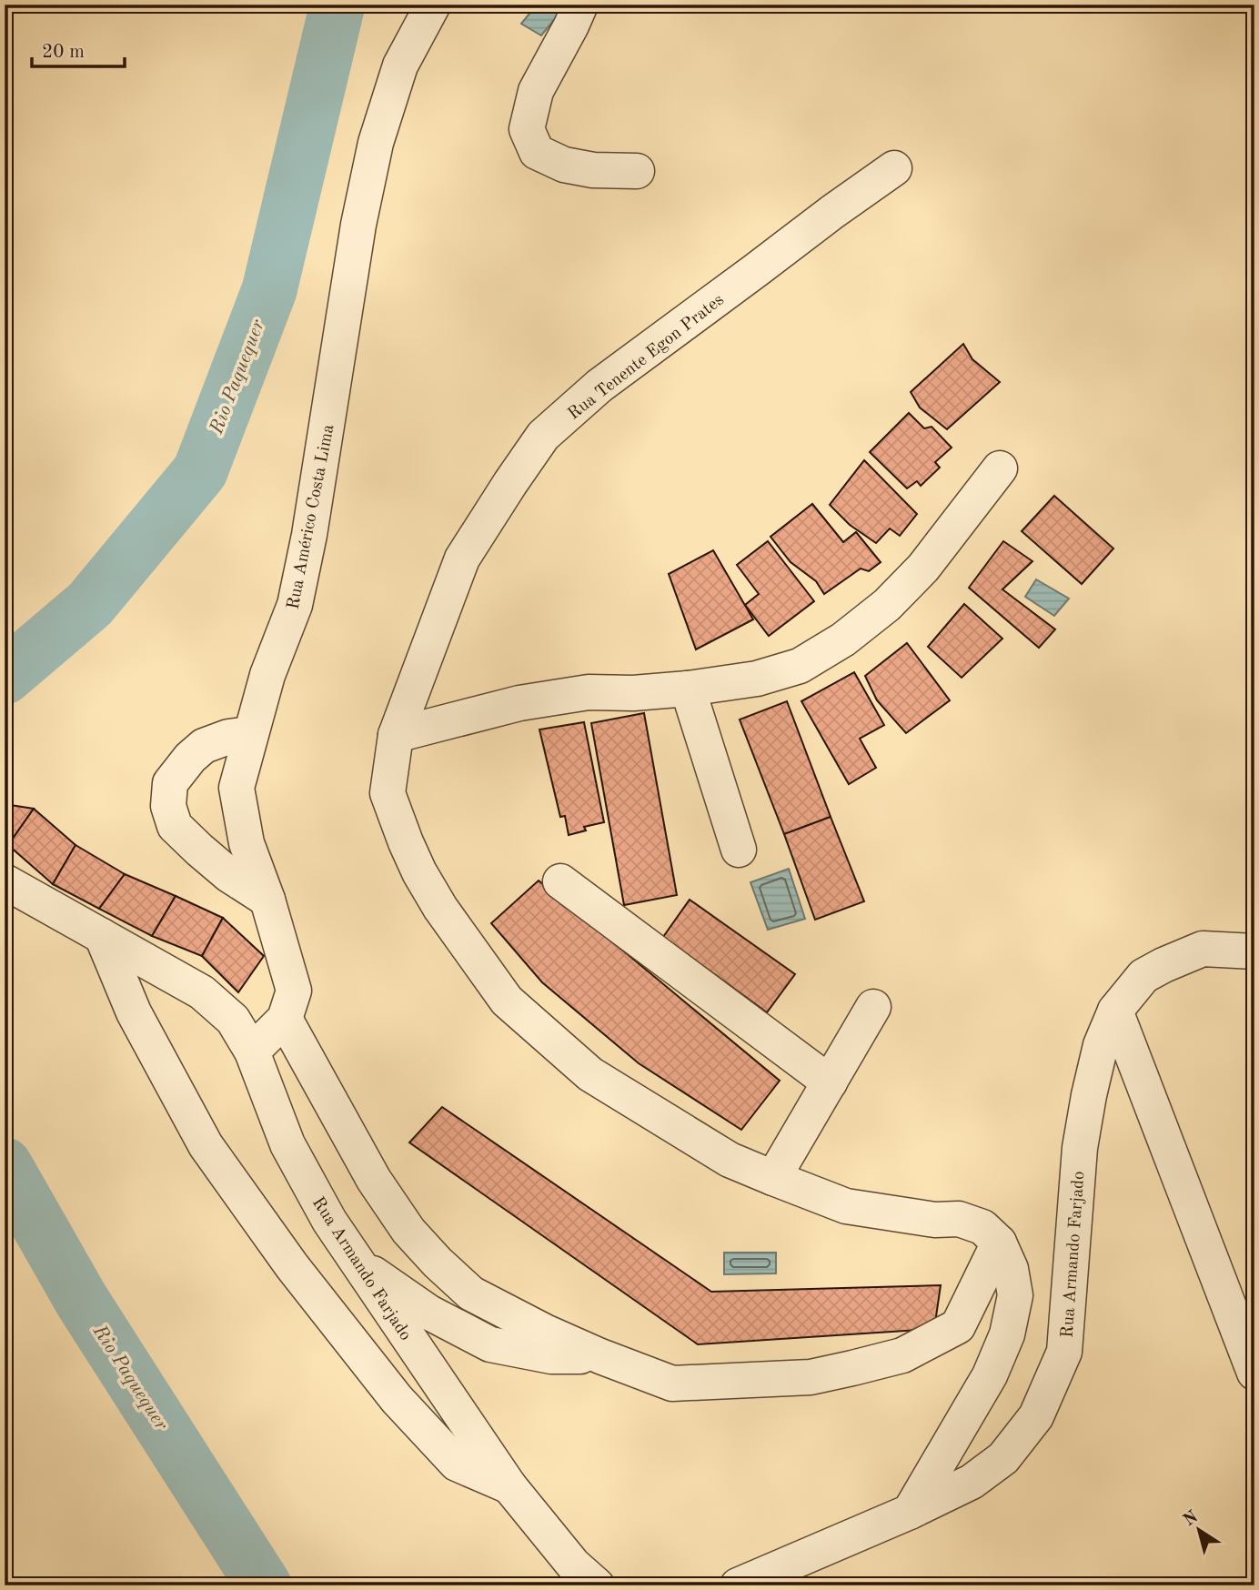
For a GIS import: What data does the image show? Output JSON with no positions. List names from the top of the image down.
{
  "streets": {
    "street": ["Rua Tenente Egon Prates", "Rua Américo Costa Lima", "Rua Armando Farjado"]
  },
  "crossings": [
    ["Rua Américo Costa Lima", "Rua Armando Farjado"]
  ],
  "water": ["Rio Paquequer"],
  "scale_bar": "20 m",
  "north": "top left"
}
